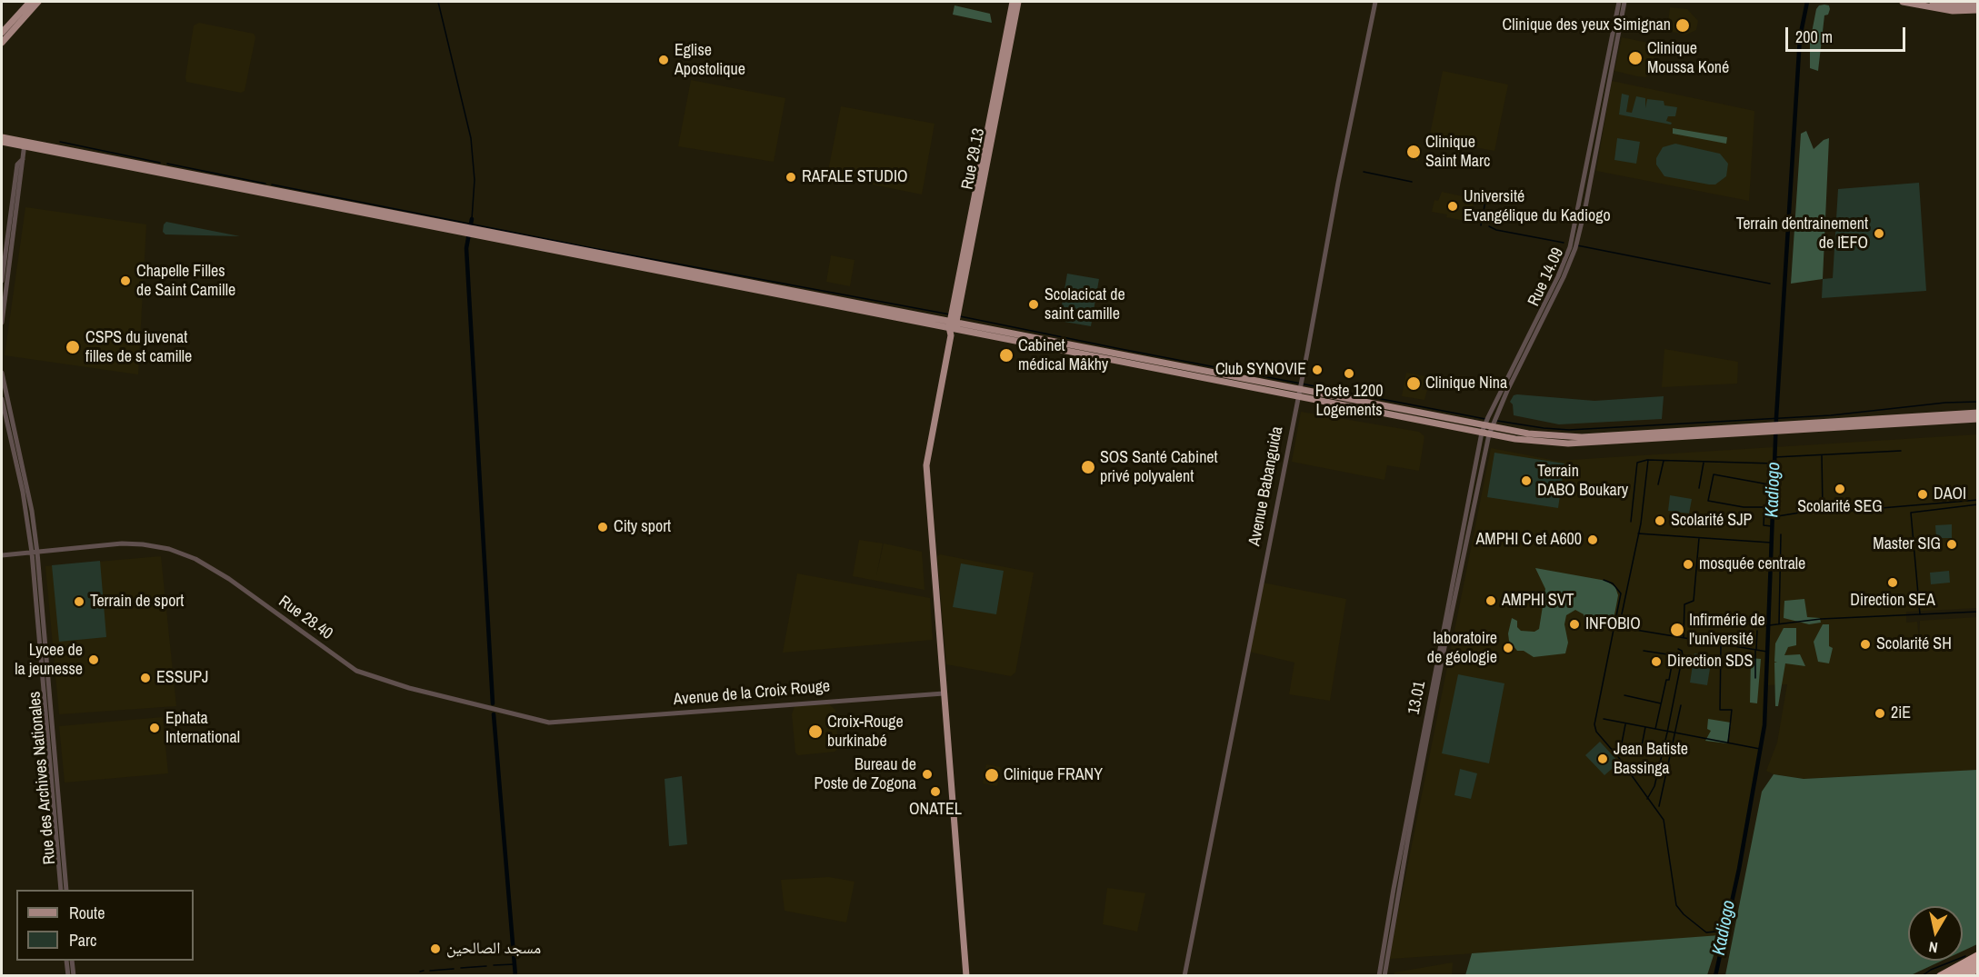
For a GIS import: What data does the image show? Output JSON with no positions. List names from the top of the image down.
{
  "streets": {
    "main road": ["Rue 29.13"],
    "street": [
      "Rue 14.09",
      "Avenue Babanguida",
      "Rue 28.40",
      "Avenue de la Croix Rouge",
      "13.01",
      "Rue des Archives Nationales"
    ]
  },
  "crossings": [
    ["Rue 14.09", "13.01"],
    ["Rue 28.40", "Avenue de la Croix Rouge"],
    ["Rue 28.40", "Rue des Archives Nationales"]
  ],
  "water": ["Kadiogo"],
  "places": [
    "Clinique des yeux Simignan",
    "Clinique Moussa Koné",
    "Eglise Apostolique",
    "Clinique Saint Marc",
    "RAFALE STUDIO",
    "Université Evangélique du Kadiogo",
    "Terrain d´entrainement de l´EFO",
    "Chapelle Filles de Saint Camille",
    "Scolacicat de saint camille",
    "CSPS du juvenat filles de st camille",
    "Cabinet médical Mâkhy",
    "Club SYNOVIE",
    "Poste 1200 Logements",
    "Clinique Nina",
    "SOS Santé Cabinet privé polyvalent",
    "Terrain DABO Boukary",
    "Scolarité SEG",
    "DAOI",
    "Scolarité SJP",
    "City sport",
    "AMPHI C et A600",
    "Master SIG",
    "mosquée centrale",
    "Direction SEA",
    "AMPHI SVT",
    "Terrain de sport",
    "INFOBIO",
    "Infirmérie de l'université",
    "Scolarité SH",
    "laboratoire de géologie",
    "Lycee de la jeunesse",
    "Direction SDS",
    "ESSUPJ",
    "2iE",
    "Ephata International",
    "Croix-Rouge burkinabé",
    "Jean Batiste Bassinga",
    "Bureau de Poste de Zogona",
    "Clinique FRANY",
    "ONATEL",
    "مسجد الصالحين"
  ],
  "legend": ["Route", "Parc"],
  "scale_bar": "200 m",
  "north": "bottom"
}
